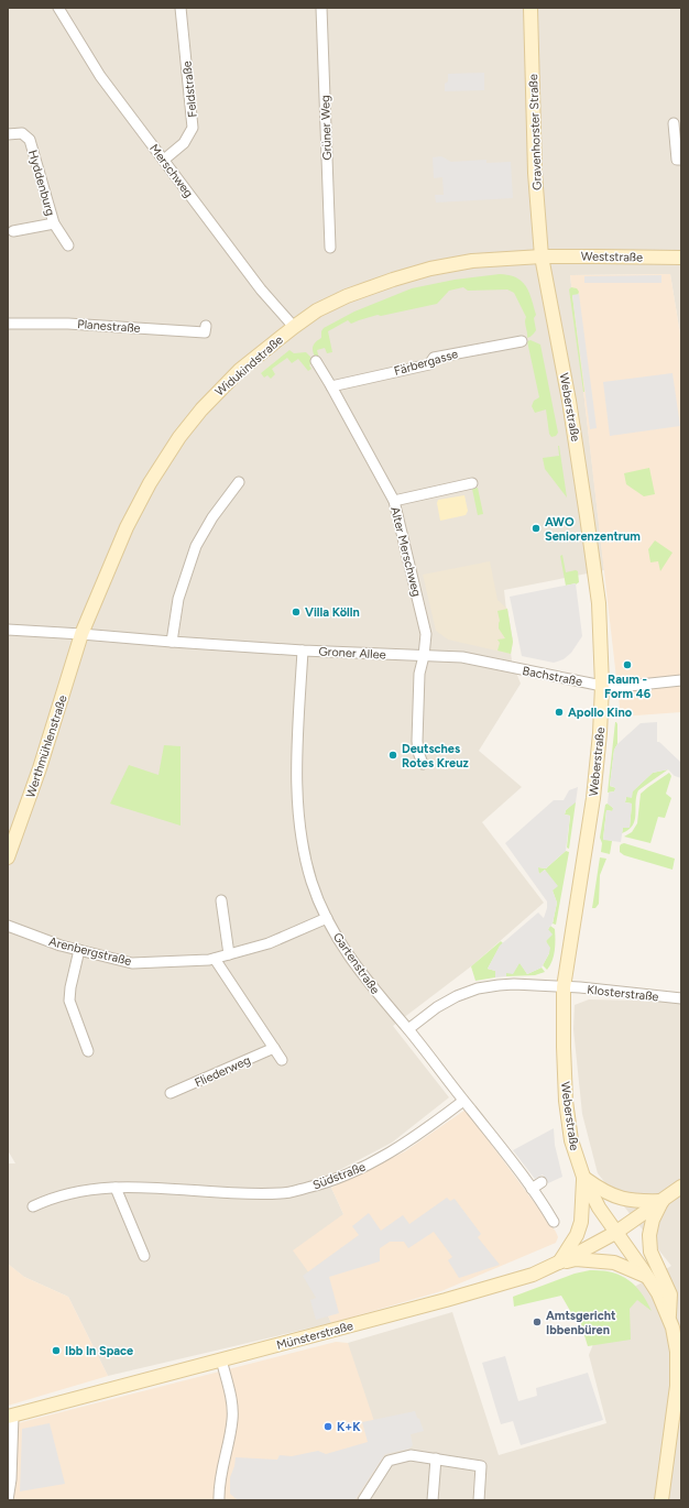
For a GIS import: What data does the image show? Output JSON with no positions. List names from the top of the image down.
{
  "streets": {
    "main road": [
      "Gravenhorster Straße",
      "Weststraße",
      "Widukindstraße",
      "Weberstraße",
      "Werthmühlenstraße",
      "Münsterstraße"
    ],
    "street": [
      "Feldstraße",
      "Grüner Weg",
      "Merschweg",
      "Hyddenburg",
      "Planestraße",
      "Färbergasse",
      "Alter Merschweg",
      "Groner Allee",
      "Bachstraße",
      "Arenbergstraße",
      "Gartenstraße",
      "Klosterstraße",
      "Fliederweg",
      "Südstraße"
    ]
  },
  "crossings": [
    ["Feldstraße", "Merschweg"],
    ["Gravenhorster Straße", "Weststraße"],
    ["Gravenhorster Straße", "Widukindstraße"],
    ["Gravenhorster Straße", "Weberstraße"],
    ["Merschweg", "Widukindstraße"],
    ["Weststraße", "Widukindstraße"],
    ["Weststraße", "Weberstraße"],
    ["Färbergasse", "Alter Merschweg"],
    ["Widukindstraße", "Weberstraße"],
    ["Widukindstraße", "Groner Allee"],
    ["Widukindstraße", "Werthmühlenstraße"],
    ["Weberstraße", "Bachstraße"],
    ["Weberstraße", "Klosterstraße"],
    ["Weberstraße", "Münsterstraße"],
    ["Alter Merschweg", "Groner Allee"],
    ["Alter Merschweg", "Bachstraße"],
    ["Groner Allee", "Bachstraße"],
    ["Groner Allee", "Werthmühlenstraße"],
    ["Groner Allee", "Gartenstraße"],
    ["Arenbergstraße", "Gartenstraße"],
    ["Gartenstraße", "Klosterstraße"],
    ["Gartenstraße", "Südstraße"]
  ],
  "places": [
    "AWO Seniorenzentrum",
    "Villa Kölln",
    "Raum - Form 46",
    "Apollo Kino",
    "Deutsches Rotes Kreuz",
    "Amtsgericht Ibbenbüren",
    "Ibb In Space",
    "K+K"
  ]
}
